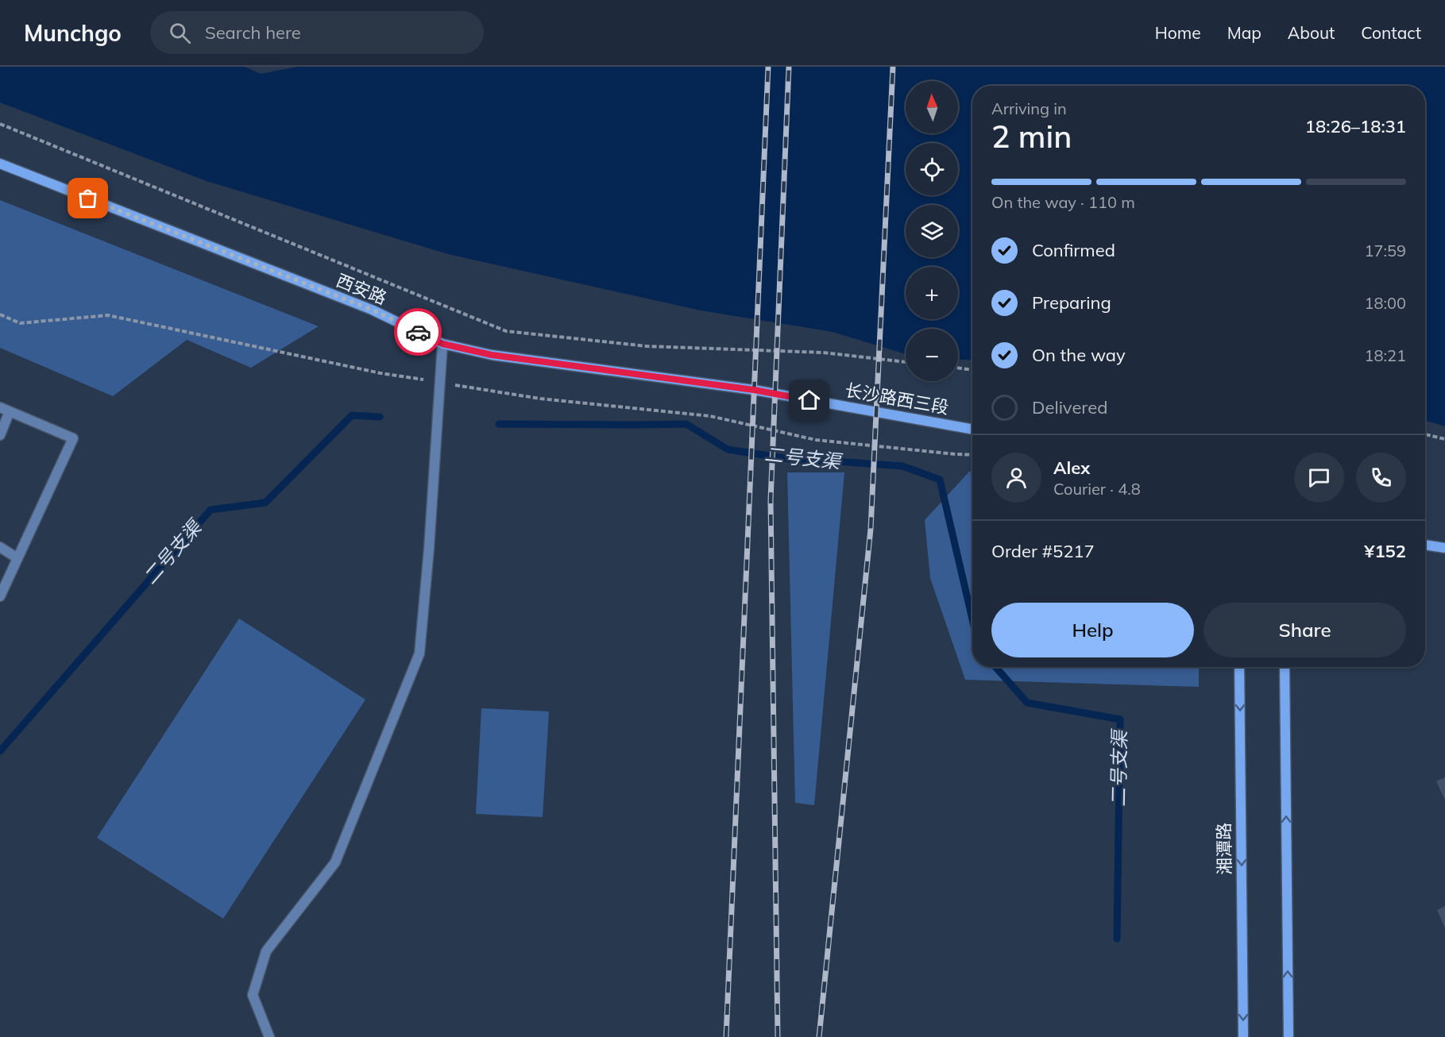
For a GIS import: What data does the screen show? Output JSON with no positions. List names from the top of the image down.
{
  "streets": {
    "main road": ["西安路", "长沙路西三段", "湘潭路"]
  },
  "crossings": [
    ["西安路", "长沙路西三段"]
  ],
  "water": ["二号支渠"],
  "north": "top",
  "page": {
    "header": "Munchgo",
    "search": "Search here",
    "nav": [
      "Home",
      "Map",
      "About",
      "Contact"
    ],
    "map_buttons": ["+", "−"],
    "heading": ["2 min", "Arriving in", "18:26–18:31"],
    "panel": [
      "Alex",
      "Courier · 4.8",
      "Order #5217",
      "¥152"
    ],
    "bar": "On the way · 110 m",
    "list": [
      ["Confirmed", "17:59"],
      ["Preparing", "18:00"],
      ["On the way", "18:21"],
      "Delivered"
    ],
    "buttons": ["Help", "Share"]
  }
}
